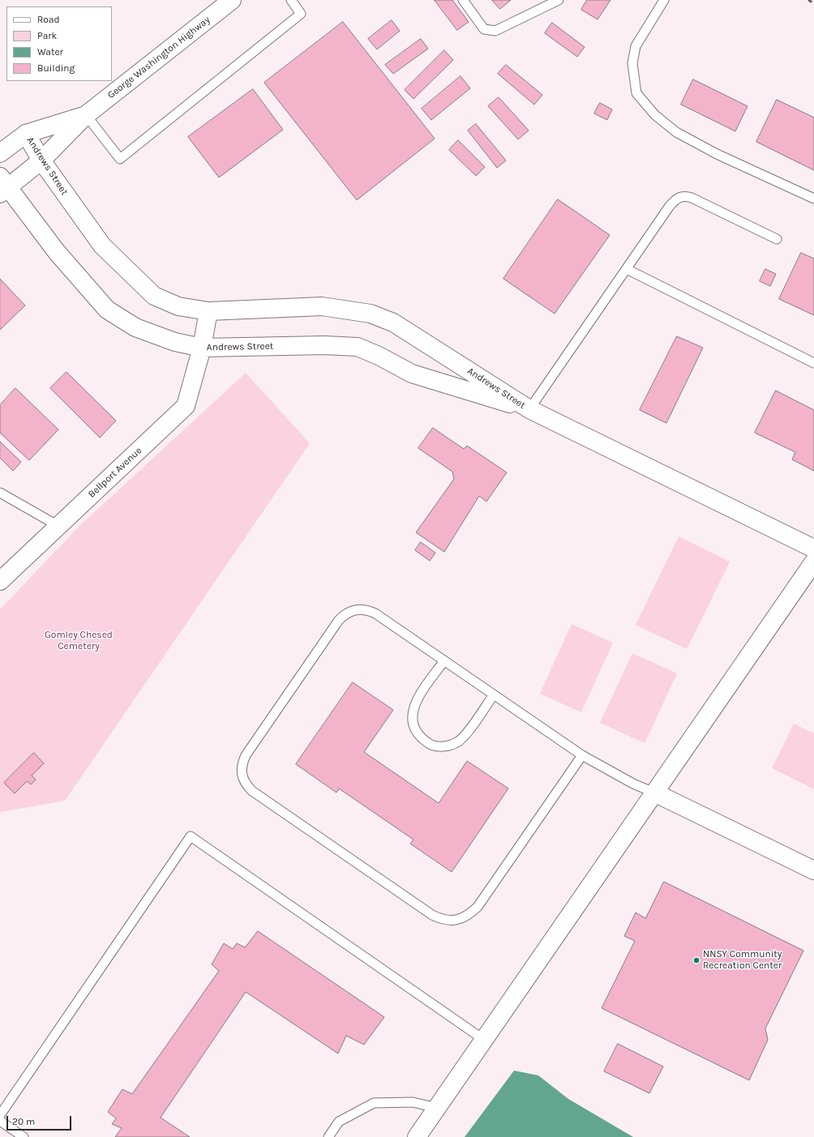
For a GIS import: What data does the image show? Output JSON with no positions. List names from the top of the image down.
{
  "streets": {
    "street": ["George Washington Highway", "Andrews Street", "Bellport Avenue"]
  },
  "crossings": [
    ["George Washington Highway", "Andrews Street"],
    ["Andrews Street", "Bellport Avenue"]
  ],
  "parks": ["Gomley Chesed Cemetery"],
  "places": ["NNSY Community Recreation Center"],
  "legend": [
    "Road",
    "Park",
    "Water",
    "Building"
  ],
  "scale_bar": "20 m"
}
